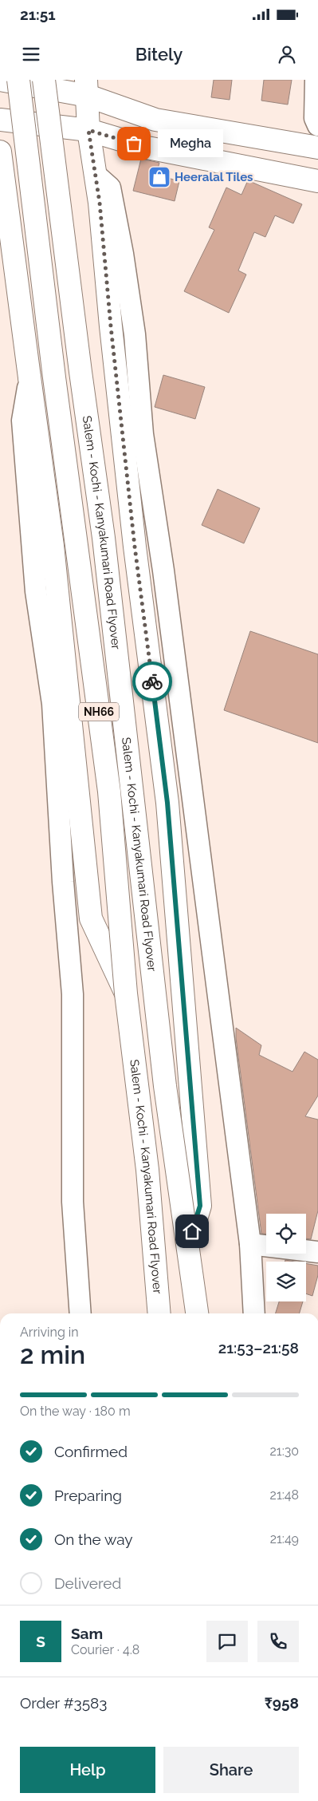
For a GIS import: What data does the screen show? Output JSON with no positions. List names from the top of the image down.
{
  "streets": {
    "main road": ["Salem - Kochi - Kanyakumari Road Flyover", "NH66"]
  },
  "places": {
    "other": ["Megha"],
    "shop": ["Heeralal Tiles"]
  },
  "page": {
    "status": "21:51",
    "header": "Bitely",
    "bubble": "Megha",
    "heading": ["2 min", "Arriving in", "21:53–21:58"],
    "panel": [
      "Sam",
      "Courier · 4.8",
      "Order #3583",
      "₹958"
    ],
    "bar": "On the way · 180 m",
    "list": [
      ["Confirmed", "21:30"],
      ["Preparing", "21:48"],
      ["On the way", "21:49"],
      "Delivered"
    ],
    "round": "S",
    "buttons": ["Help", "Share"]
  }
}
